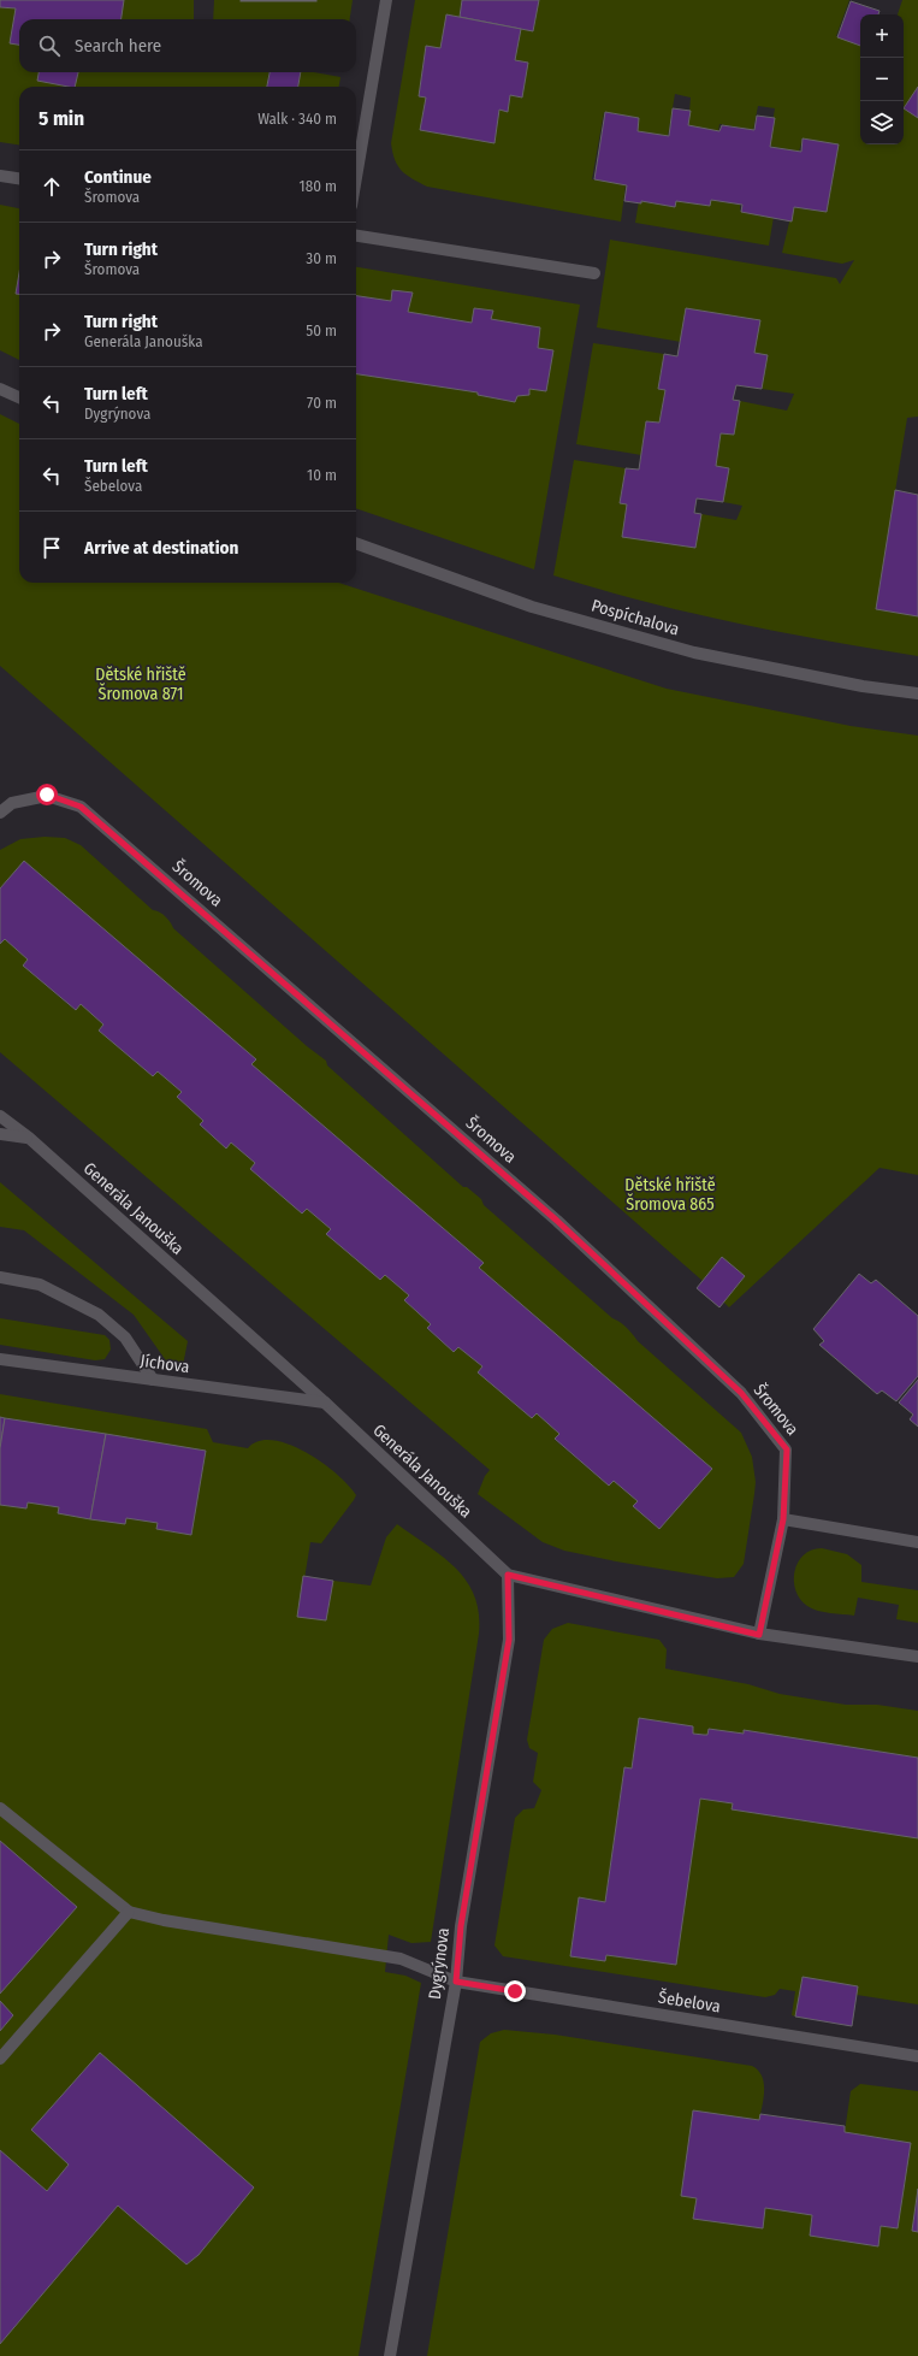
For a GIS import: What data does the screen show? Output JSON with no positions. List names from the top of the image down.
{
  "streets": {
    "street": [
      "Pospíchalova",
      "Šromova",
      "Generála Janouška",
      "Jíchova",
      "Dygrýnova",
      "Šebelova"
    ]
  },
  "crossings": [
    ["Šromova", "Generála Janouška"],
    ["Generála Janouška", "Jíchova"],
    ["Generála Janouška", "Dygrýnova"],
    ["Dygrýnova", "Šebelova"]
  ],
  "parks": ["Dětské hřiště Šromova 871", "Dětské hřiště Šromova 865"],
  "page": {
    "map_buttons": ["+", "−"],
    "search": "Search here",
    "heading": ["5 min", "Walk · 340 m"],
    "list": [
      ["Continue", "Šromova", "180 m"],
      ["Turn right", "Šromova", "30 m"],
      ["Turn right", "Generála Janouška", "50 m"],
      ["Turn left", "Dygrýnova", "70 m"],
      ["Turn left", "Šebelova", "10 m"],
      "Arrive at destination"
    ]
  }
}
